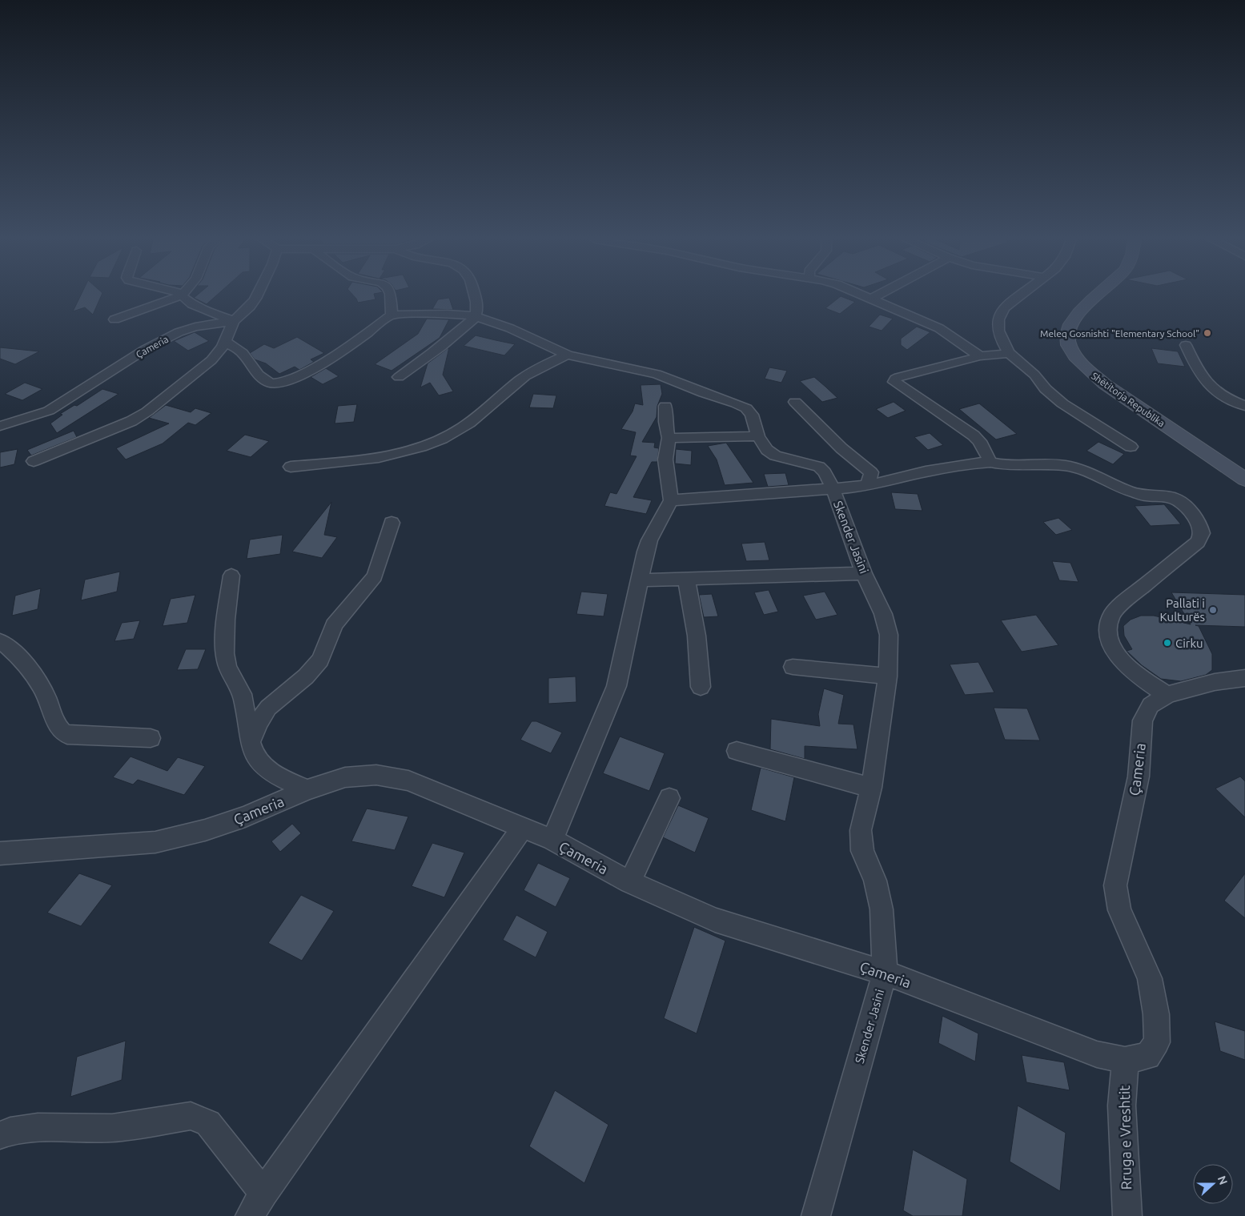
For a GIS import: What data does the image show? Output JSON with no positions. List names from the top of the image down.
{
  "streets": {
    "main road": ["Shëtitorja Republika"],
    "street": ["Çameria", "Skender Jasini", "Rruga e Vreshtit"]
  },
  "crossings": [
    ["Çameria", "Skender Jasini"],
    ["Çameria", "Rruga e Vreshtit"]
  ],
  "places": ["Meleq Gosnishti \"Elementary School\"", "Pallati i Kulturës", "Cirku"],
  "north": "right"
}
